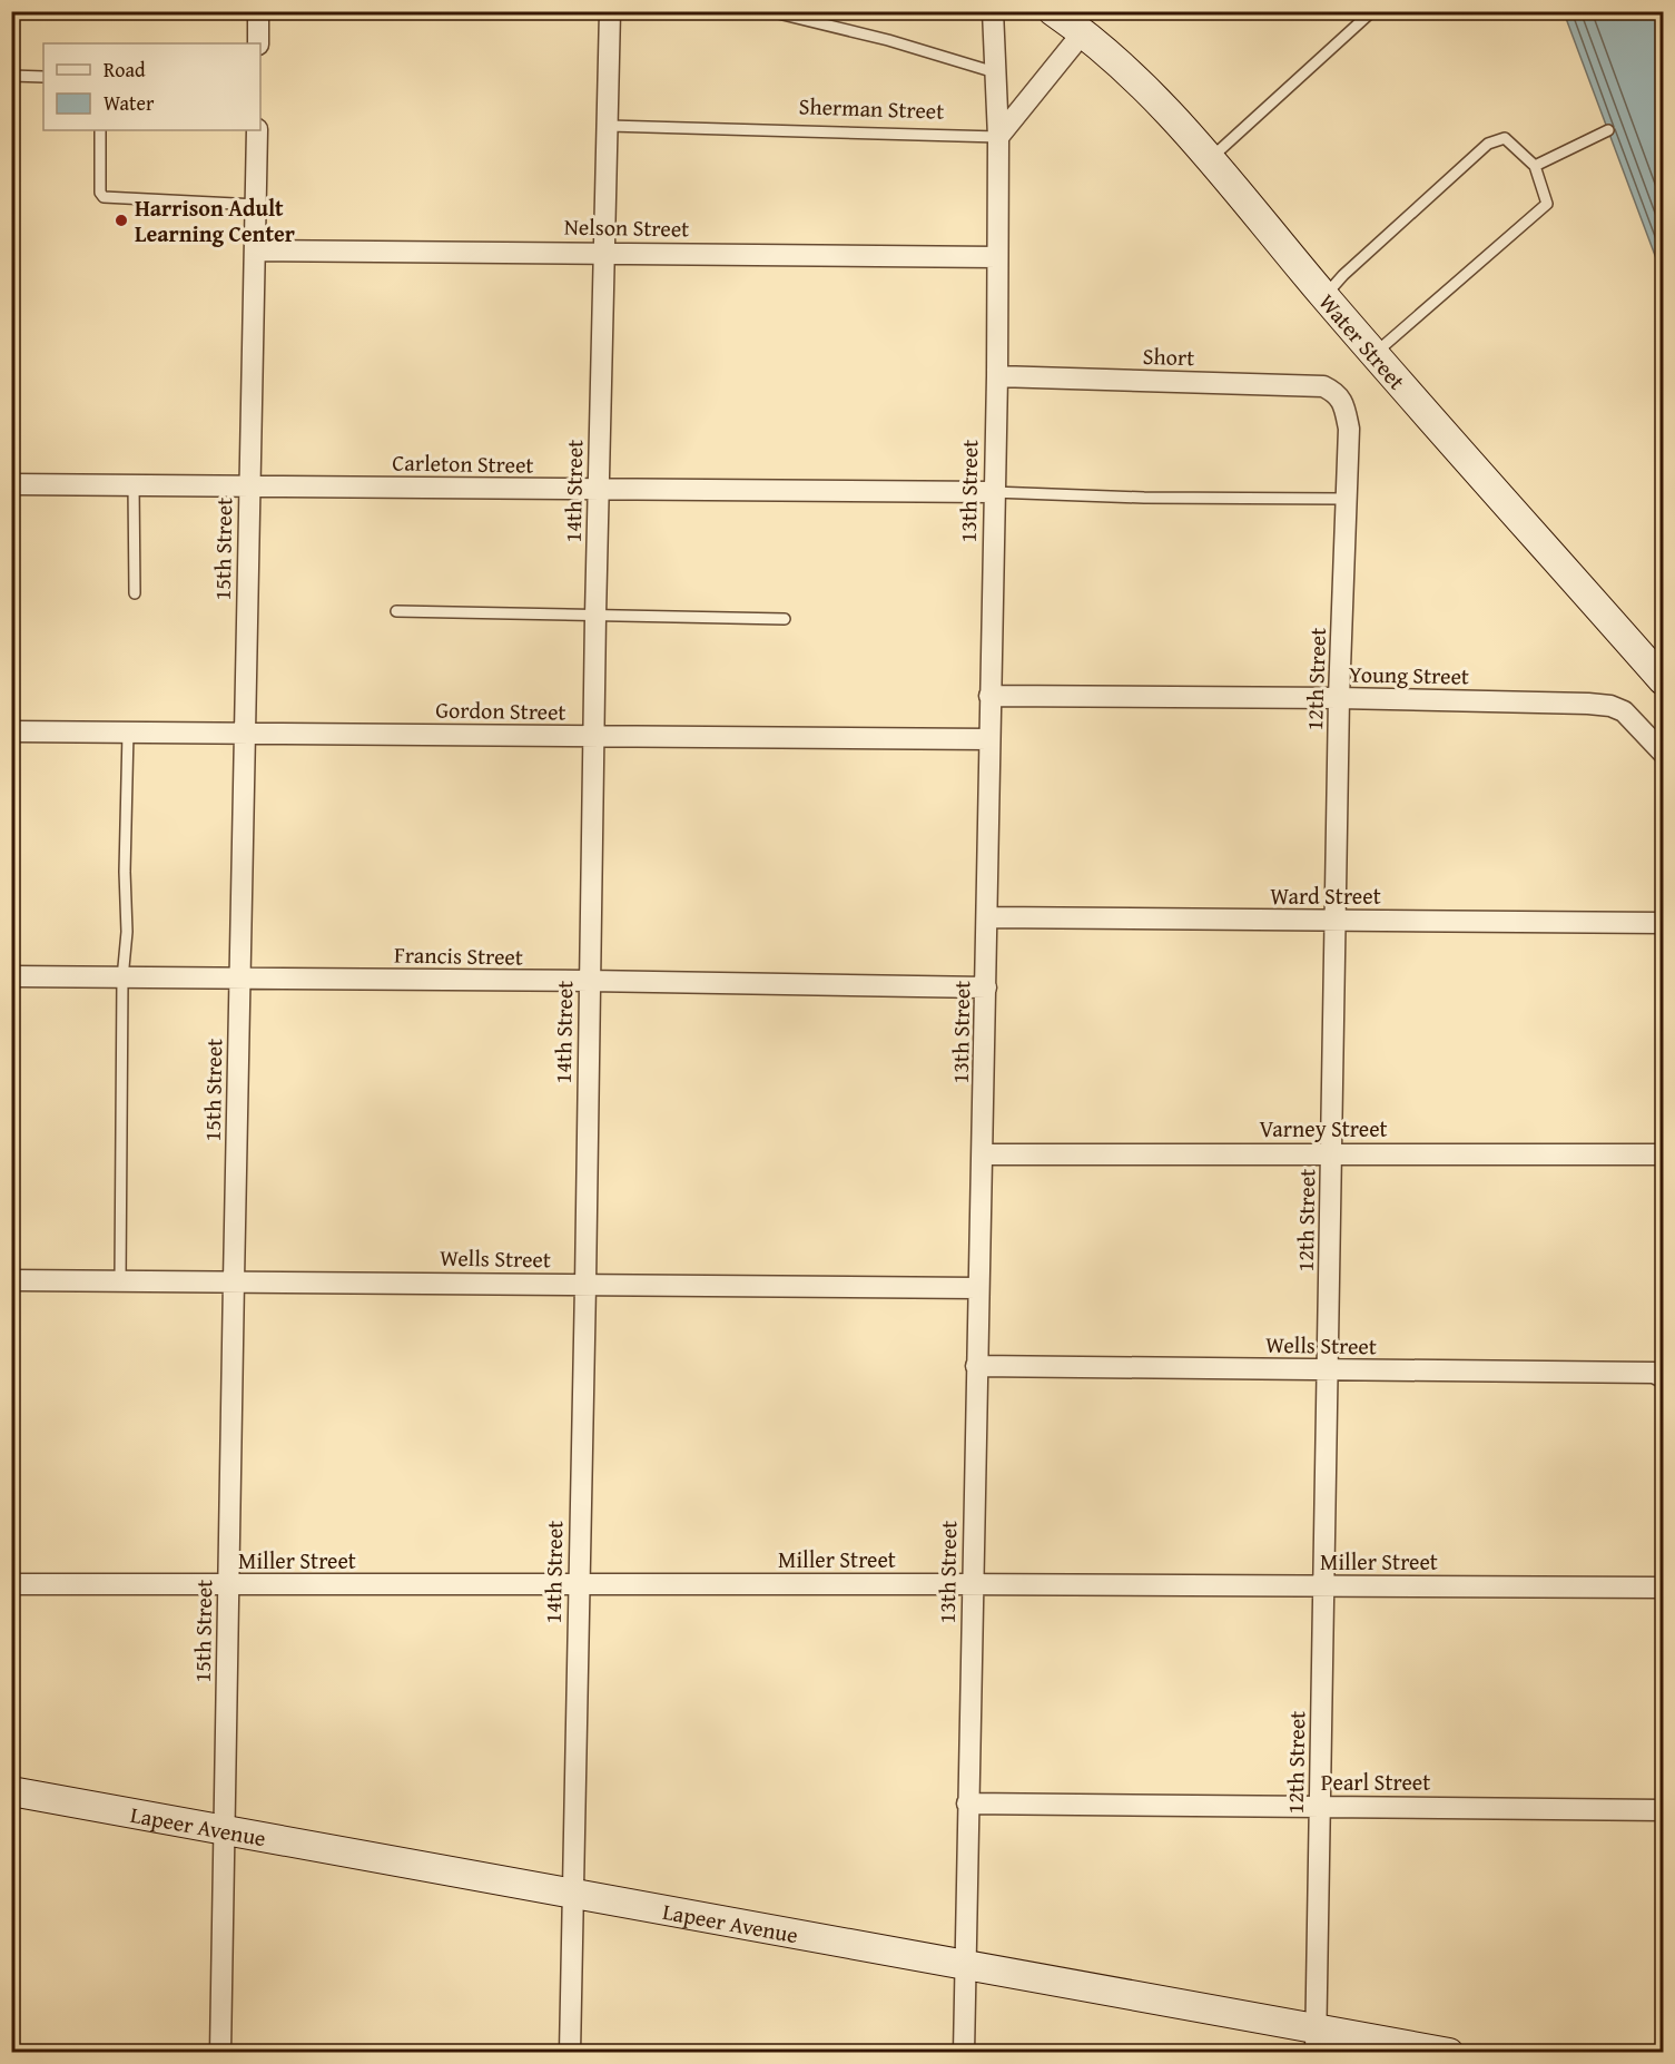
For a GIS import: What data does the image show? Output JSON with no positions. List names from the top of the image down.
{
  "streets": {
    "main road": ["Water Street", "Lapeer Avenue"],
    "street": [
      "Nelson Street",
      "Short",
      "Carleton Street",
      "14th Street",
      "13th Street",
      "15th Street",
      "Young Street",
      "12th Street",
      "Gordon Street",
      "Ward Street",
      "Francis Street",
      "Varney Street",
      "Wells Street",
      "Miller Street",
      "Pearl Street"
    ],
    "lane": ["Sherman Street"]
  },
  "crossings": [
    ["Sherman Street", "14th Street"],
    ["Sherman Street", "13th Street"],
    ["Nelson Street", "14th Street"],
    ["Nelson Street", "13th Street"],
    ["Nelson Street", "15th Street"],
    ["Short", "13th Street"],
    ["Short", "12th Street"],
    ["Carleton Street", "14th Street"],
    ["Carleton Street", "13th Street"],
    ["Carleton Street", "15th Street"],
    ["14th Street", "Gordon Street"],
    ["14th Street", "Francis Street"],
    ["14th Street", "Wells Street"],
    ["14th Street", "Miller Street"],
    ["14th Street", "Lapeer Avenue"],
    ["13th Street", "Young Street"],
    ["13th Street", "Gordon Street"],
    ["13th Street", "Ward Street"],
    ["13th Street", "Francis Street"],
    ["13th Street", "Varney Street"],
    ["13th Street", "Wells Street"],
    ["13th Street", "Miller Street"],
    ["13th Street", "Pearl Street"],
    ["13th Street", "Lapeer Avenue"],
    ["15th Street", "Gordon Street"],
    ["15th Street", "Francis Street"],
    ["15th Street", "Wells Street"],
    ["15th Street", "Miller Street"],
    ["15th Street", "Lapeer Avenue"],
    ["Young Street", "12th Street"],
    ["12th Street", "Ward Street"],
    ["12th Street", "Varney Street"],
    ["12th Street", "Wells Street"],
    ["12th Street", "Miller Street"],
    ["12th Street", "Pearl Street"],
    ["12th Street", "Lapeer Avenue"]
  ],
  "places": ["Harrison Adult Learning Center"],
  "legend": ["Road", "Water"]
}
